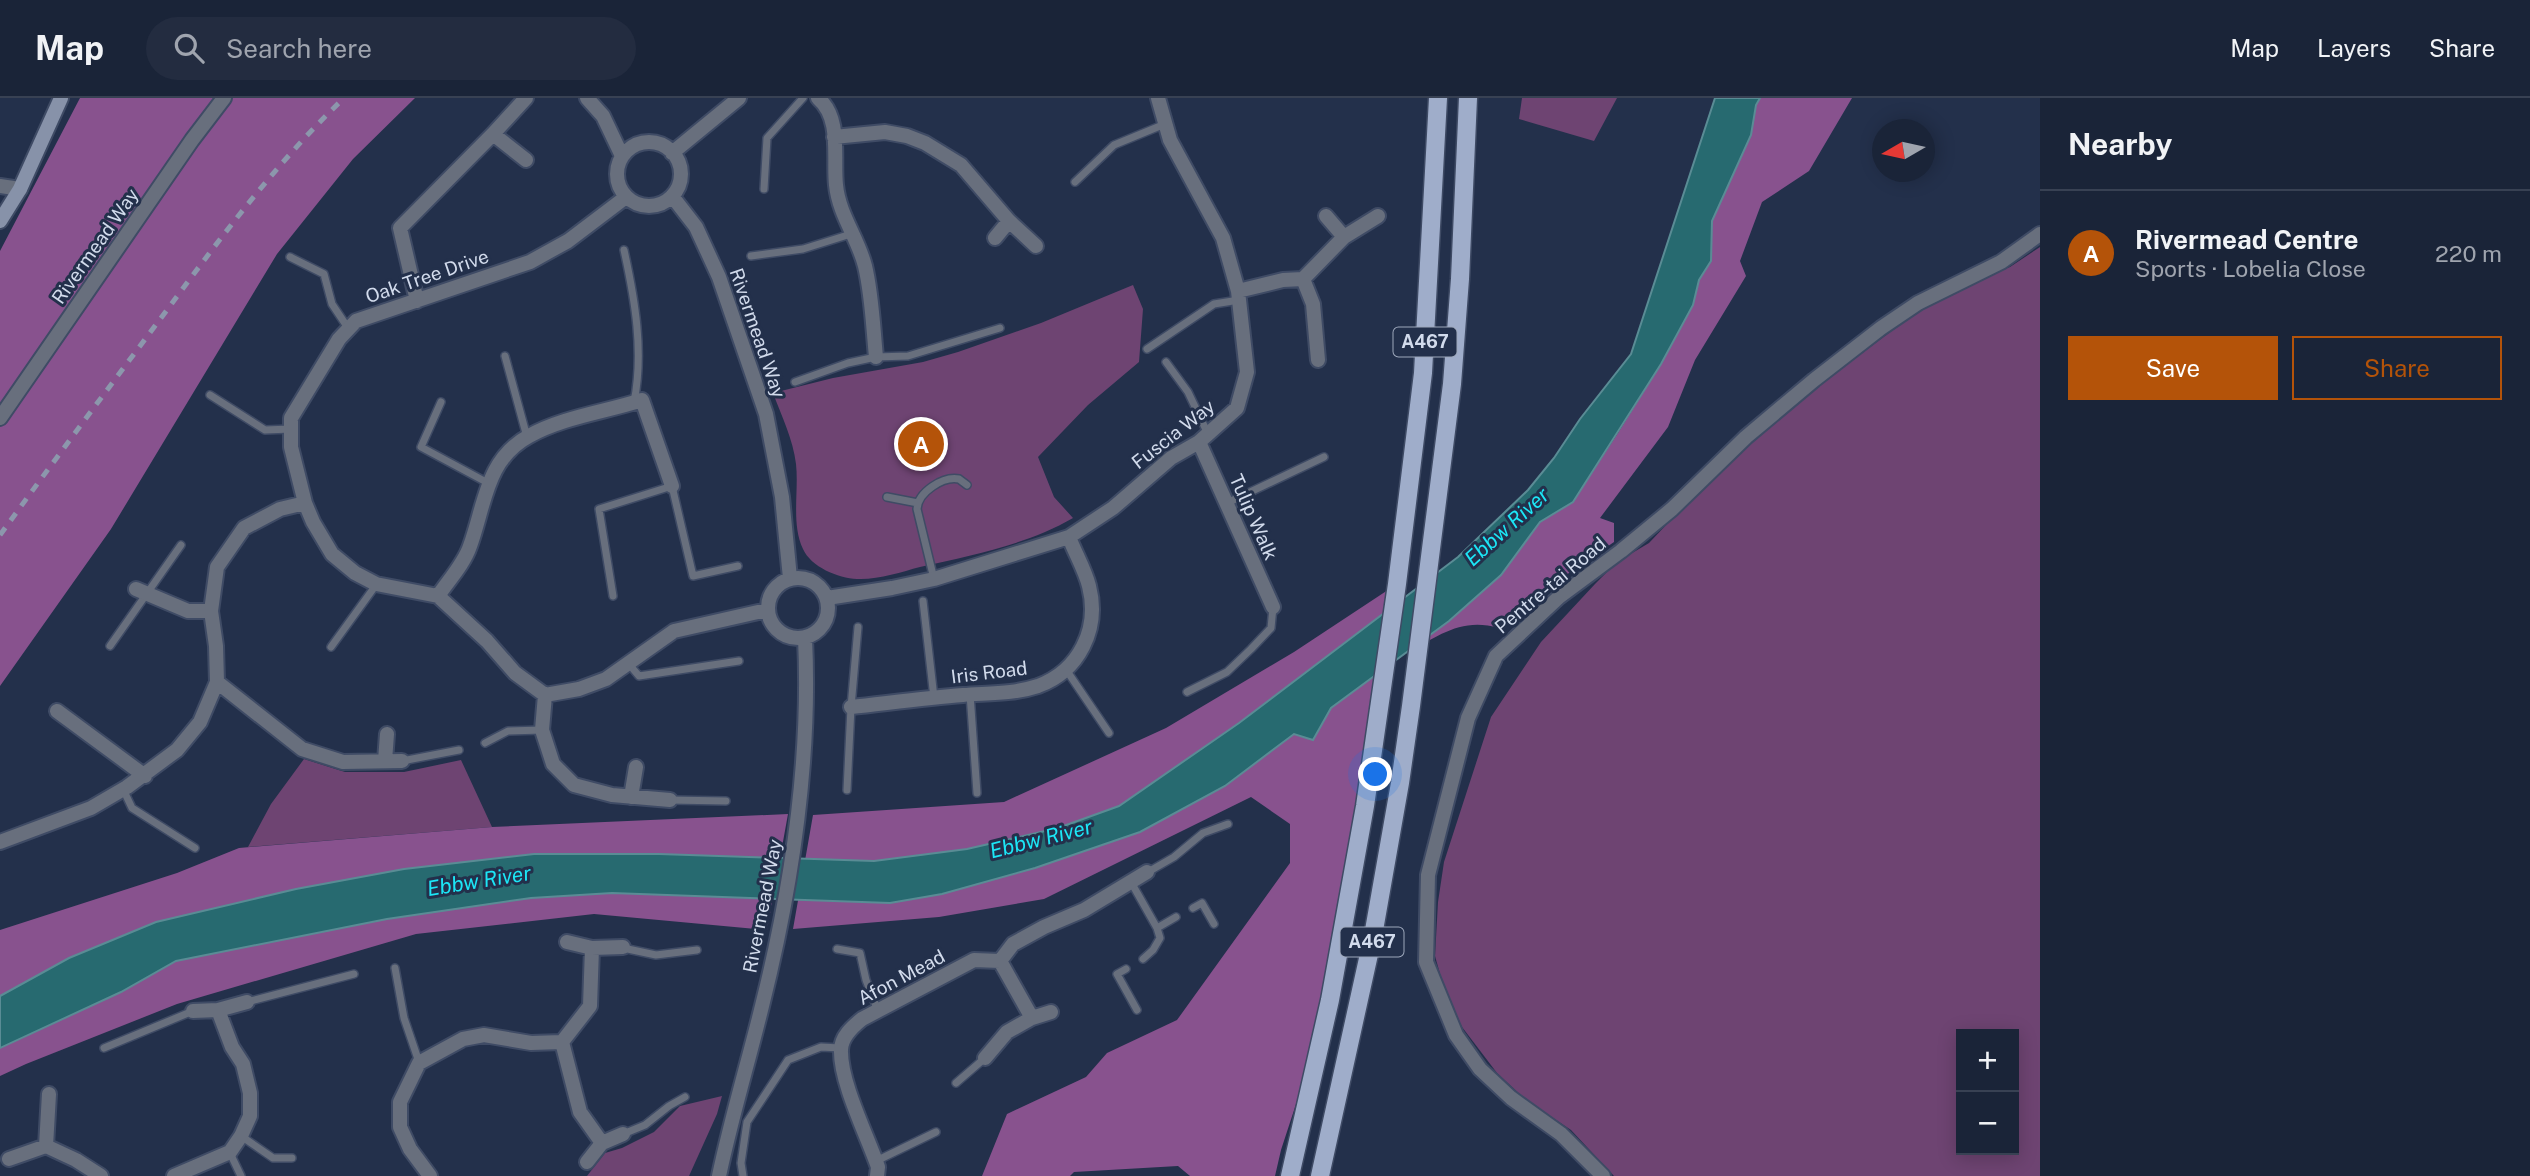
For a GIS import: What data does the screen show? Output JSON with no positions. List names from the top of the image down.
{
  "streets": {
    "main road": ["A467"],
    "street": [
      "Rivermead Way",
      "Oak Tree Drive",
      "Fuscia Way",
      "Tulip Walk",
      "Pentre-tai Road",
      "Iris Road",
      "Afon Mead"
    ]
  },
  "crossings": [
    ["Rivermead Way", "Oak Tree Drive"],
    ["Rivermead Way", "Fuscia Way"],
    ["Fuscia Way", "Tulip Walk"],
    ["Fuscia Way", "Iris Road"]
  ],
  "water": ["Ebbw River"],
  "north": "left",
  "page": {
    "header": "Map",
    "search": "Search here",
    "nav": ["Map", "Layers", "Share"],
    "heading": "Nearby",
    "list": [
      {
        "mark": "A",
        "name": "Rivermead Centre",
        "note": "Sports · Lobelia Close",
        "value": "220 m"
      }
    ],
    "buttons": ["Save", "Share"],
    "pins": "A",
    "map_buttons": ["+", "−"]
  }
}
